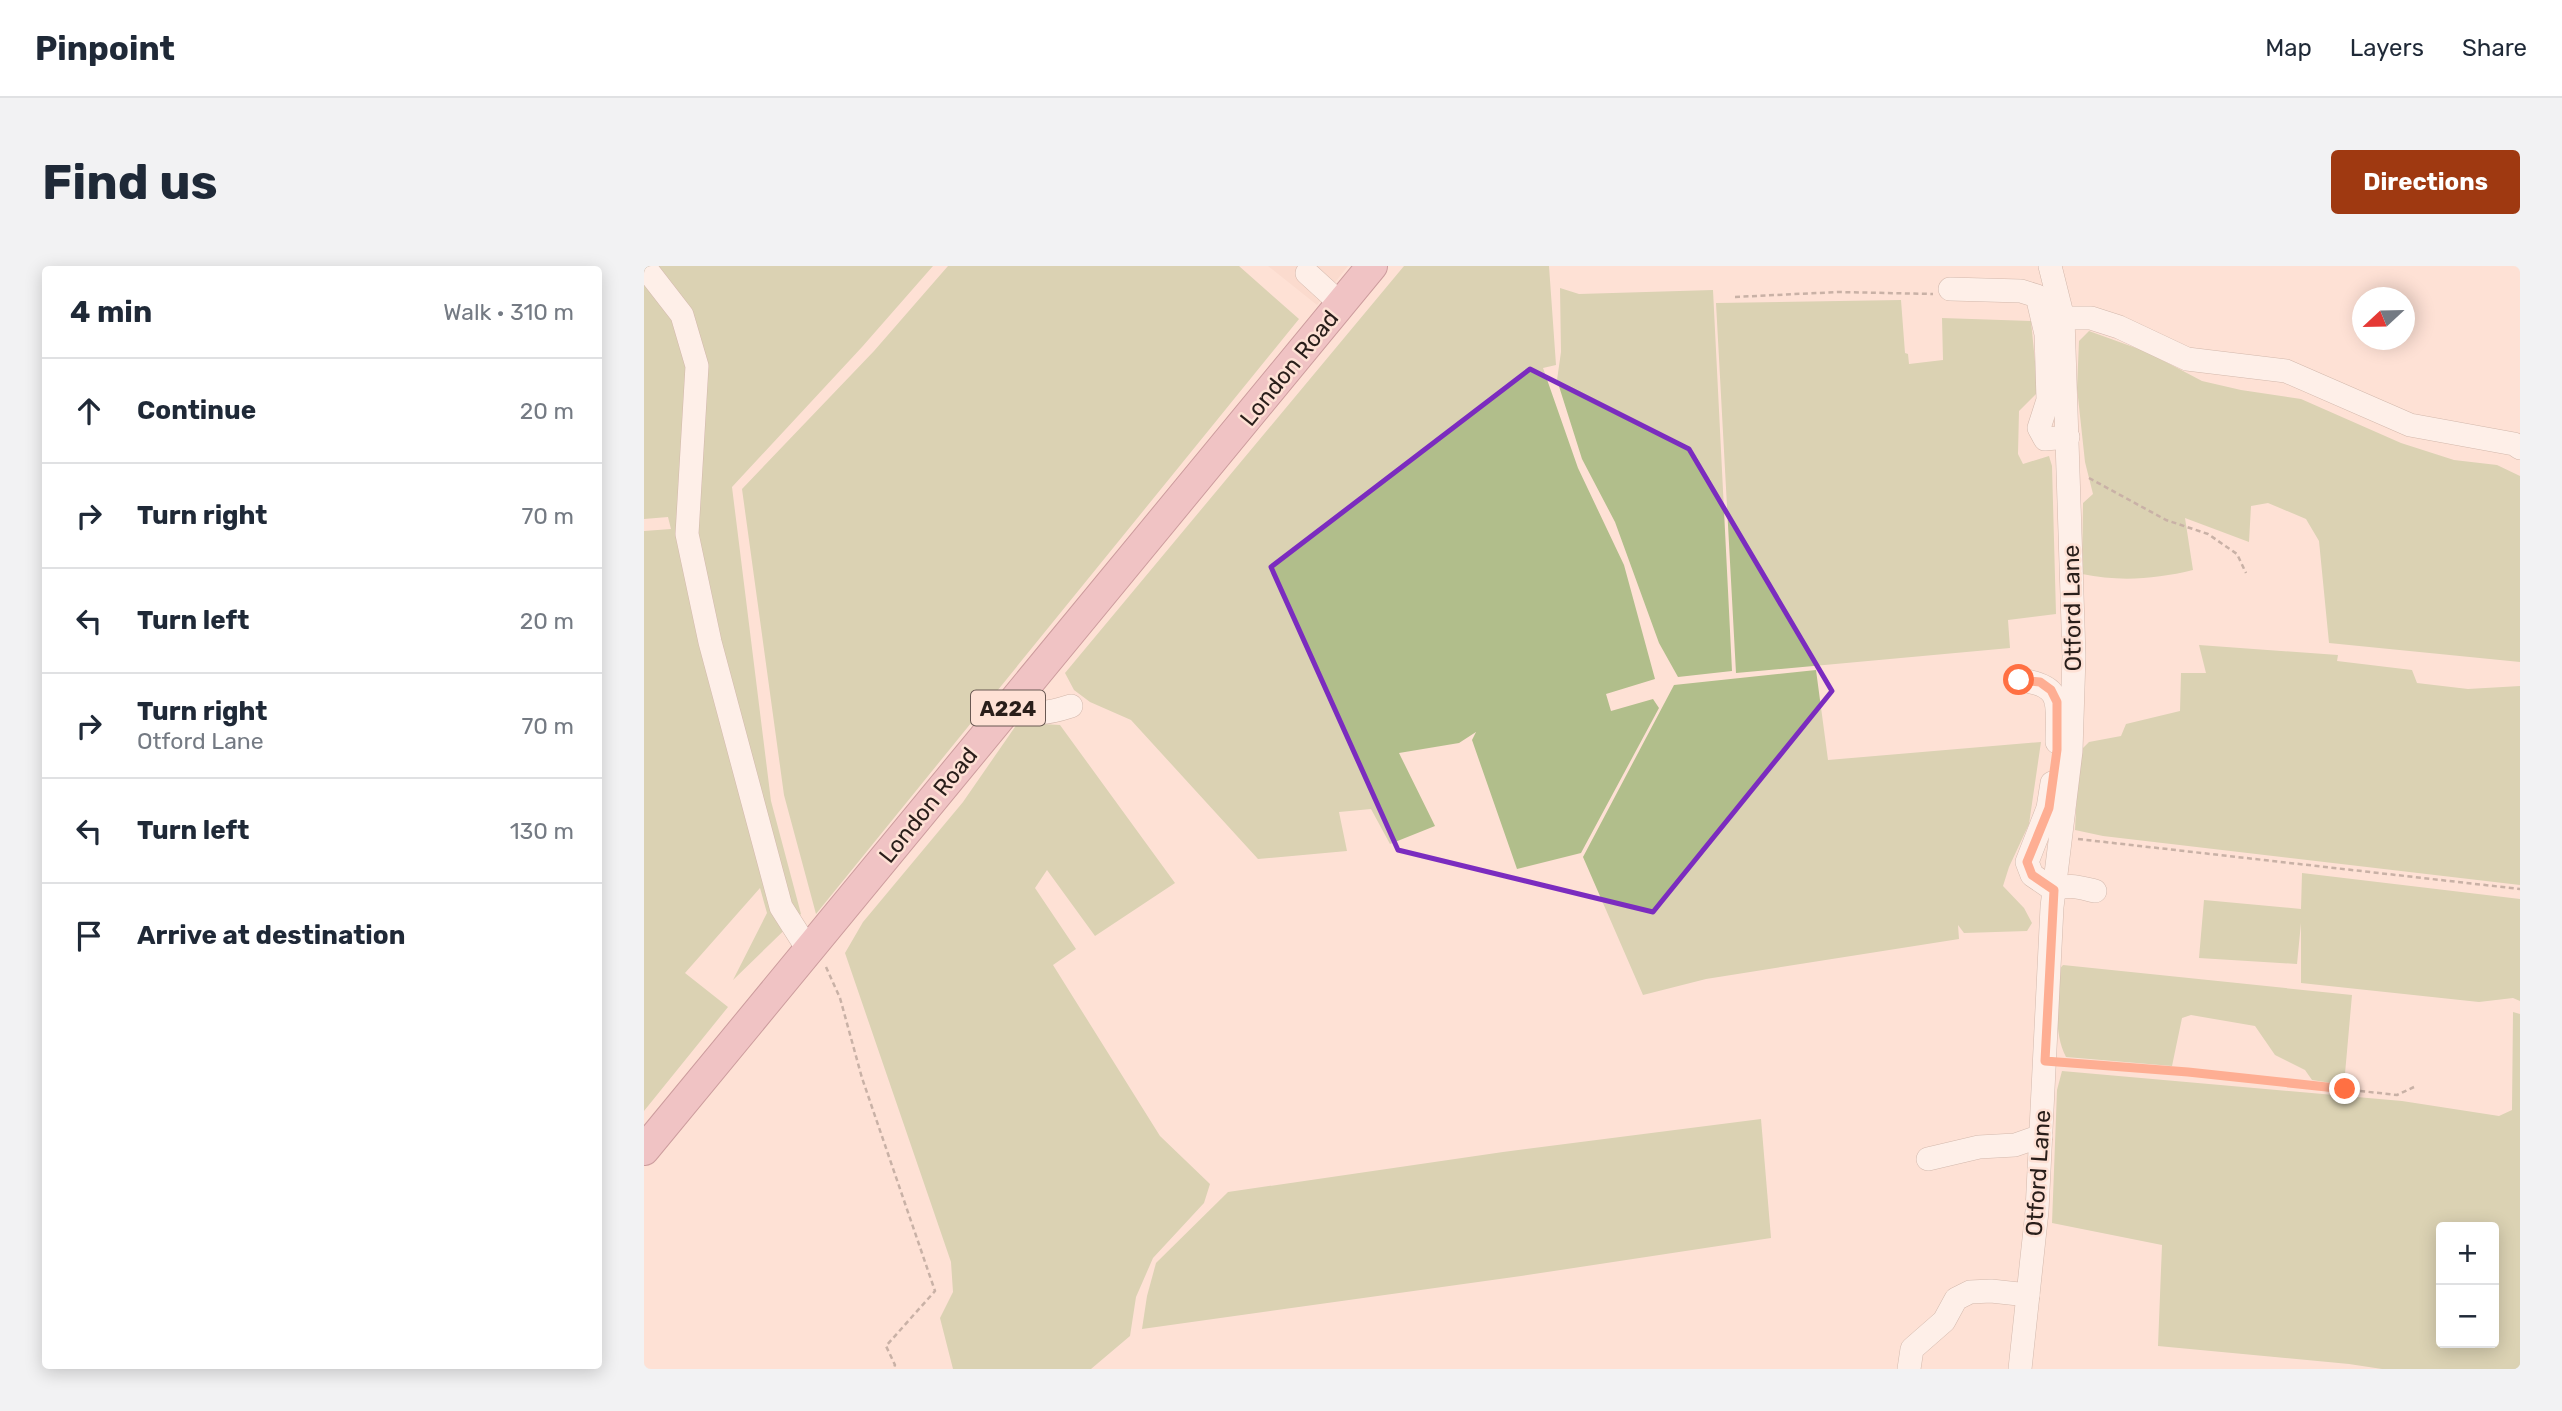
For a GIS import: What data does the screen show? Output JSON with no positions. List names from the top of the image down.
{
  "streets": {
    "main road": ["London Road", "A224"],
    "street": ["Otford Lane"]
  },
  "north": "left",
  "page": {
    "header": "Pinpoint",
    "nav": ["Map", "Layers", "Share"],
    "buttons": "Directions",
    "title": "Find us",
    "heading": ["4 min", "Walk · 310 m"],
    "list": [
      ["Continue", "20 m"],
      ["Turn right", "70 m"],
      ["Turn left", "20 m"],
      ["Turn right", "Otford Lane", "70 m"],
      ["Turn left", "130 m"],
      "Arrive at destination"
    ],
    "map_buttons": ["+", "−"]
  }
}
